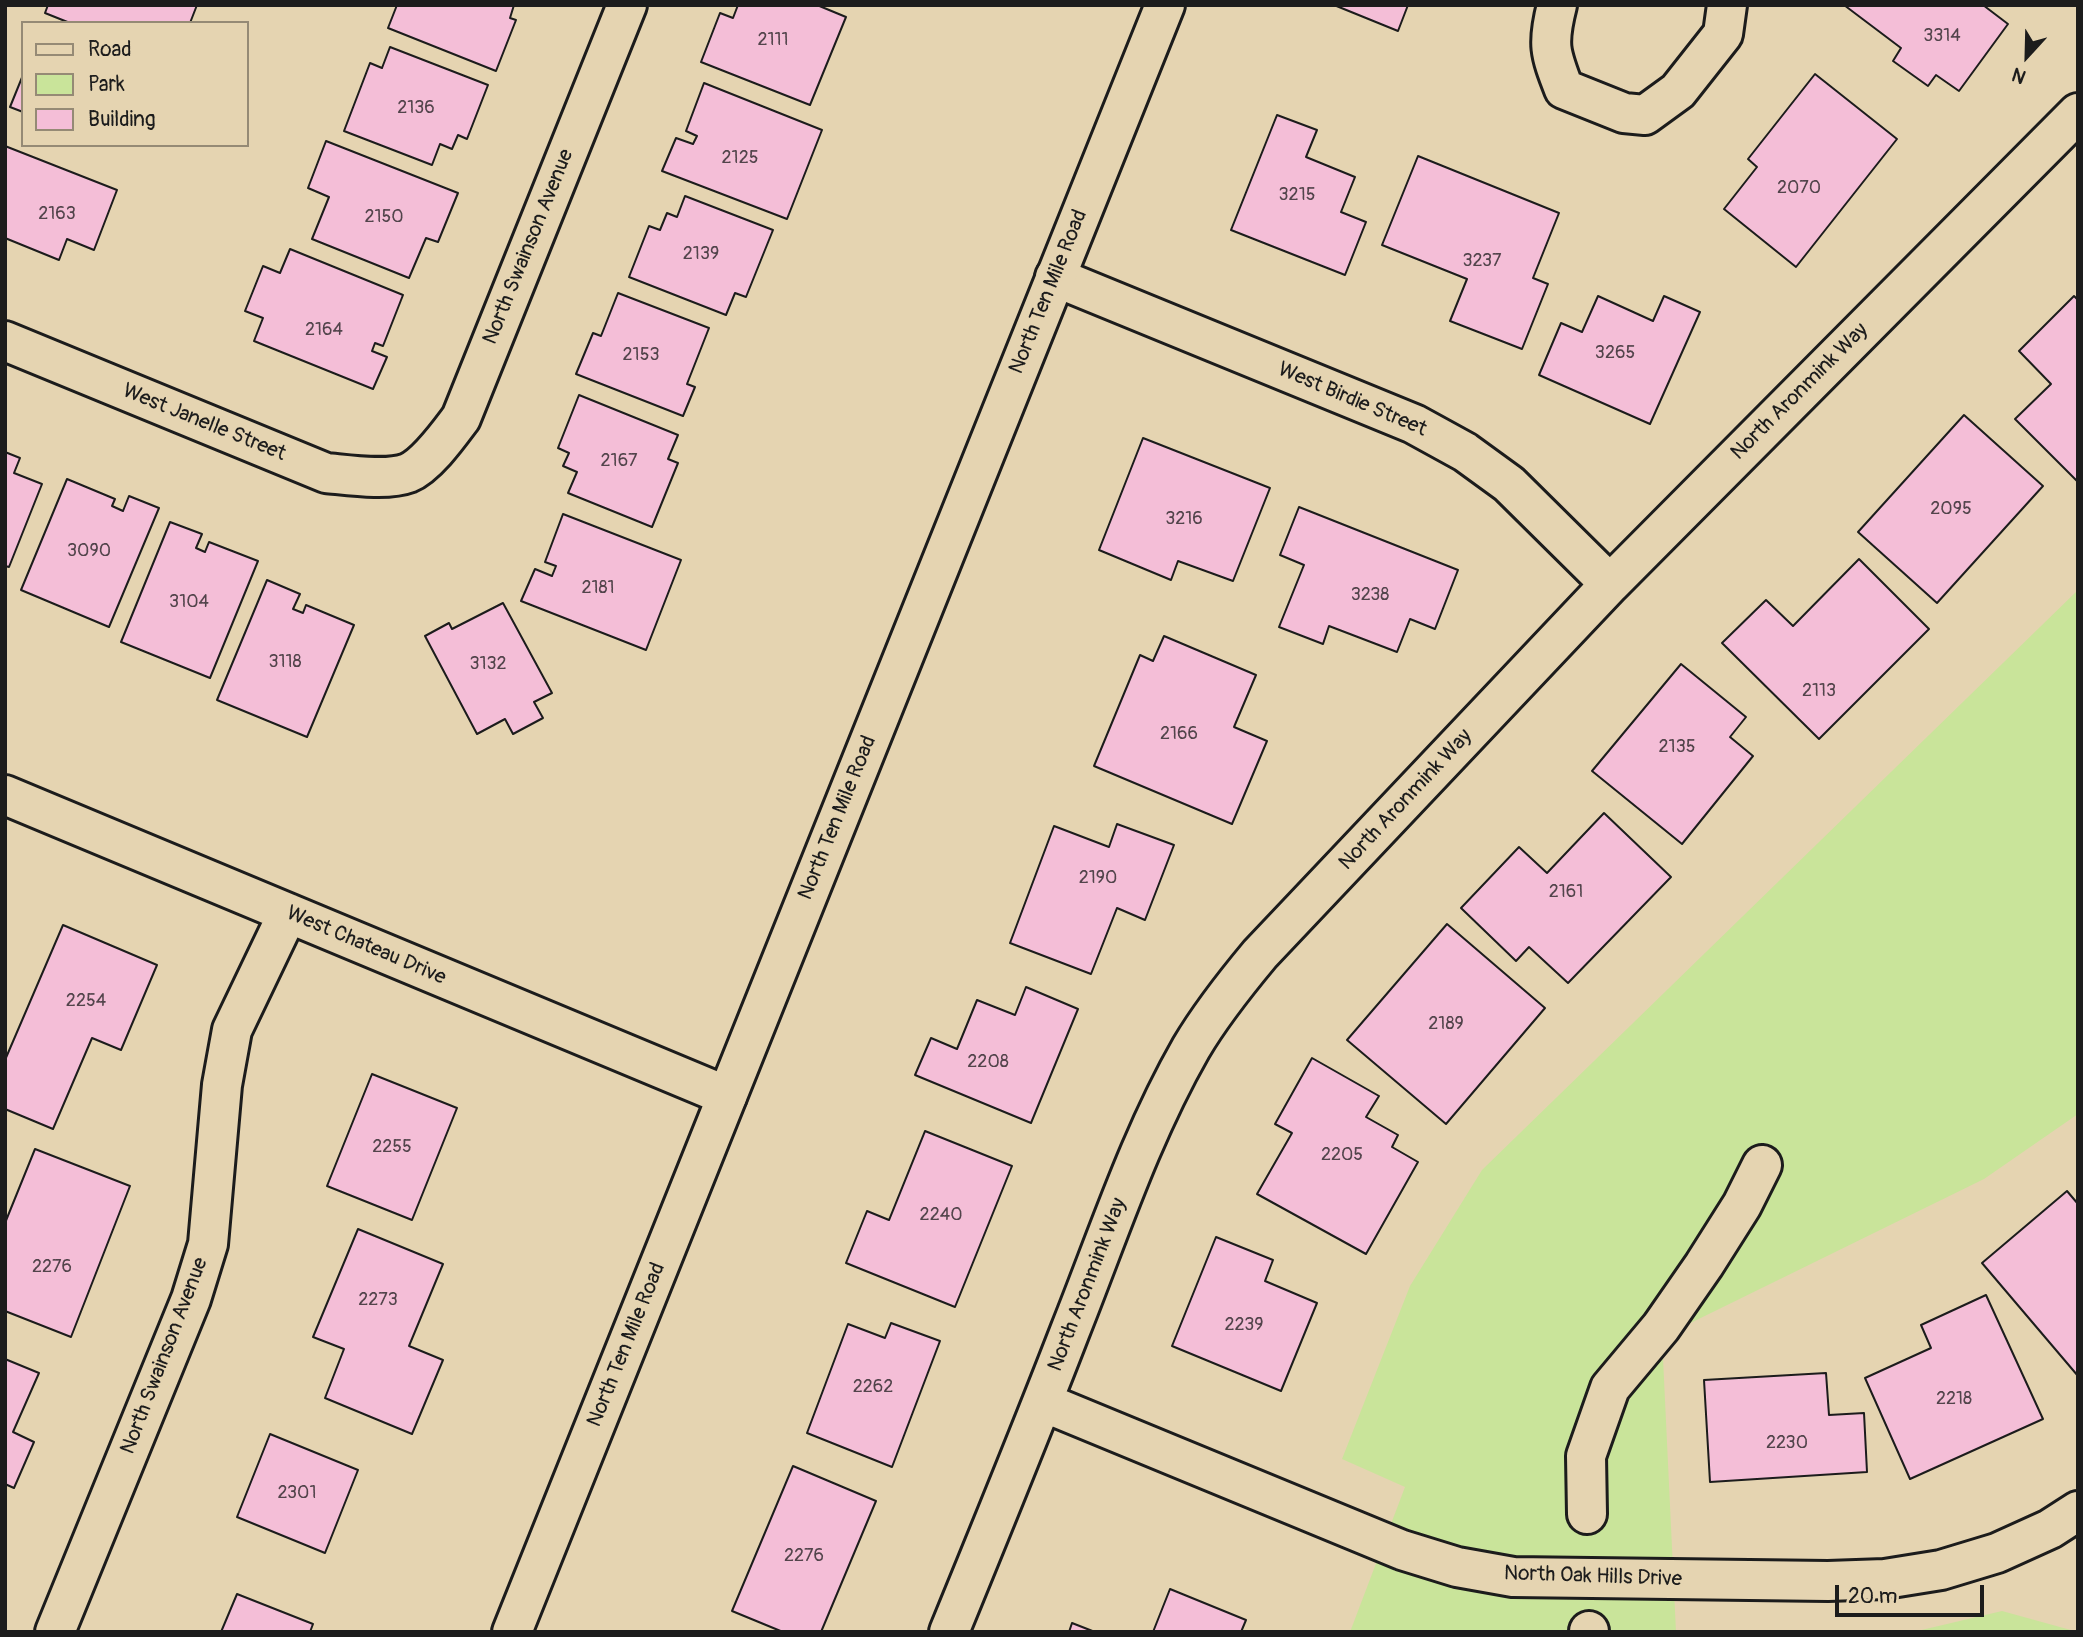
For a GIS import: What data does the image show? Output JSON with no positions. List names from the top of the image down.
{
  "streets": {
    "street": [
      "North Swainson Avenue",
      "North Ten Mile Road",
      "North Aronmink Way",
      "West Birdie Street",
      "West Janelle Street",
      "West Chateau Drive",
      "North Oak Hills Drive"
    ]
  },
  "crossings": [
    ["North Swainson Avenue", "West Janelle Street"],
    ["North Swainson Avenue", "West Chateau Drive"],
    ["North Ten Mile Road", "West Birdie Street"],
    ["North Ten Mile Road", "West Chateau Drive"],
    ["North Aronmink Way", "West Birdie Street"],
    ["North Aronmink Way", "North Oak Hills Drive"]
  ],
  "house_numbers": [
    "3314",
    "2111",
    "2136",
    "2125",
    "2070",
    "3215",
    "2163",
    "2150",
    "2139",
    "3237",
    "2164",
    "3265",
    "2153",
    "2167",
    "2095",
    "3216",
    "3090",
    "2181",
    "3238",
    "3104",
    "3118",
    "3132",
    "2113",
    "2166",
    "2135",
    "2190",
    "2161",
    "2254",
    "2189",
    "2208",
    "2255",
    "2205",
    "2240",
    "2276",
    "2273",
    "2239",
    "2262",
    "2218",
    "2230",
    "2301",
    "2276"
  ],
  "legend": ["Road", "Park", "Building"],
  "scale_bar": "20 m",
  "north": "bottom"
}
